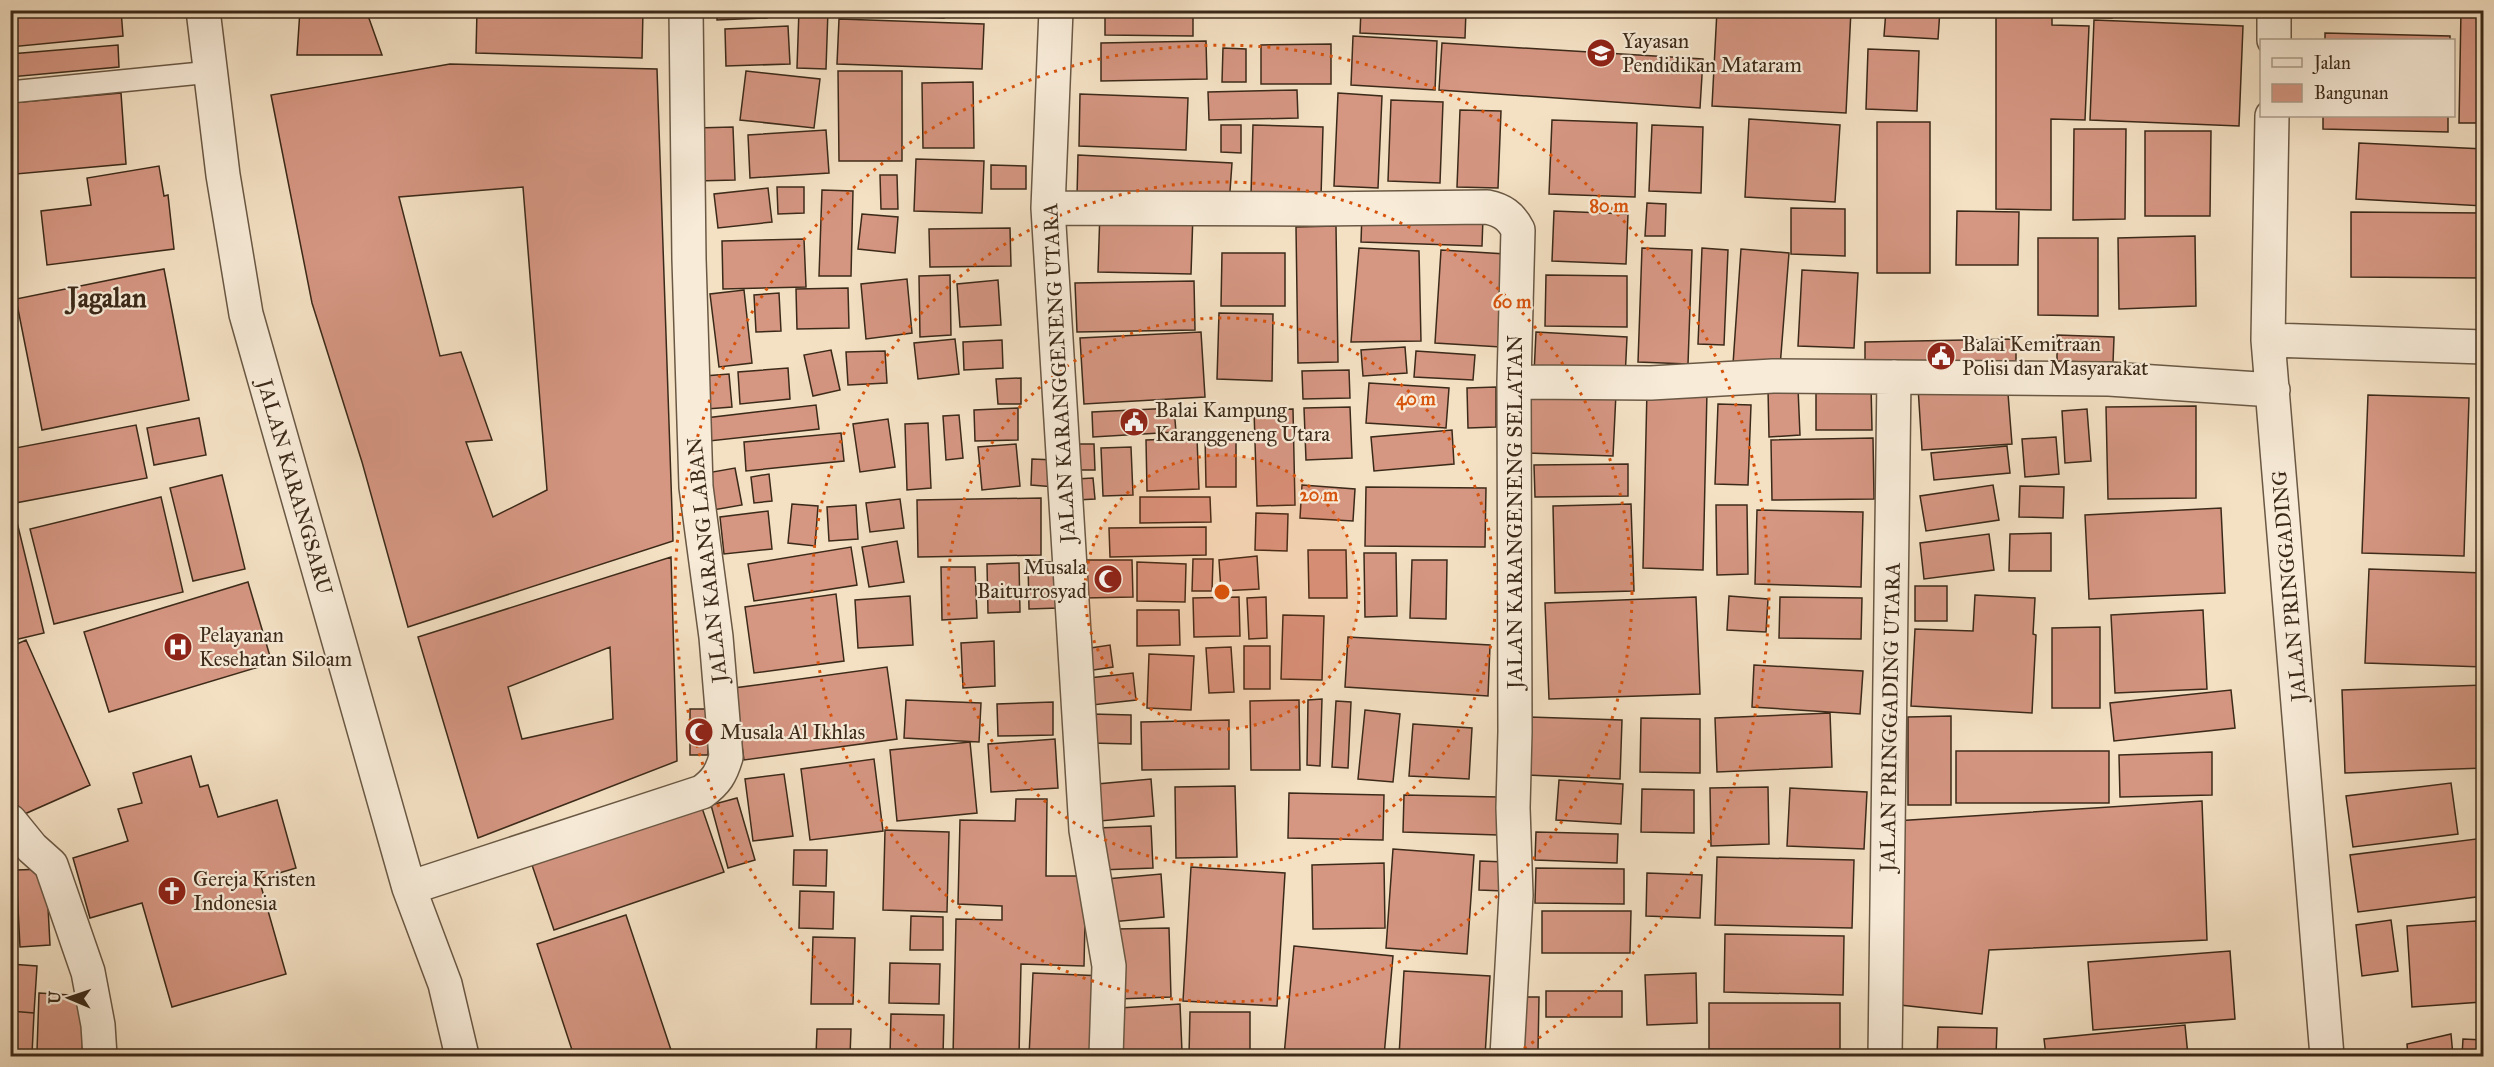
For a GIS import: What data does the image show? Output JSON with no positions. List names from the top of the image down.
{
  "streets": {
    "street": [
      "JALAN KARANGGENENG UTARA",
      "JALAN KARANGSARU",
      "JALAN KARANGENENG SELATAN",
      "JALAN KARANG LABAN",
      "JALAN PRINGGADING",
      "JALAN PRINGGADING UTARA"
    ]
  },
  "crossings": [
    ["JALAN KARANGGENENG UTARA", "JALAN KARANGENENG SELATAN"],
    ["JALAN KARANGSARU", "JALAN KARANG LABAN"]
  ],
  "districts": ["Jagalan"],
  "places": {
    "school or university": ["Yayasan Pendidikan Mataram"],
    "public building": ["Balai Kemitraan Polisi dan Masyarakat", "Balai Kampung Karanggeneng Utara"],
    "mosque": ["Musala Baiturrosyad", "Musala Al Ikhlas"],
    "hospital": ["Pelayanan Kesehatan Siloam"],
    "church": ["Gereja Kristen Indonesia"]
  },
  "legend": ["Jalan", "Bangunan"],
  "north": "left",
  "rings": [
    "80 m",
    "60 m",
    "40 m",
    "20 m"
  ]
}
